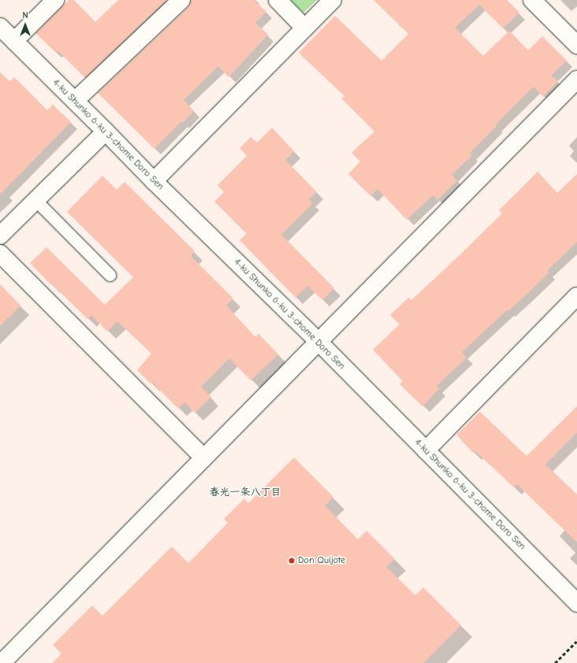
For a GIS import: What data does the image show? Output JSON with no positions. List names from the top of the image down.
{
  "streets": {
    "street": ["4-ku Shunko 6-ku 3-chome Doro Sen"]
  },
  "districts": ["春光一条八丁目"],
  "places": ["Don Quijote"],
  "north": "top"
}
